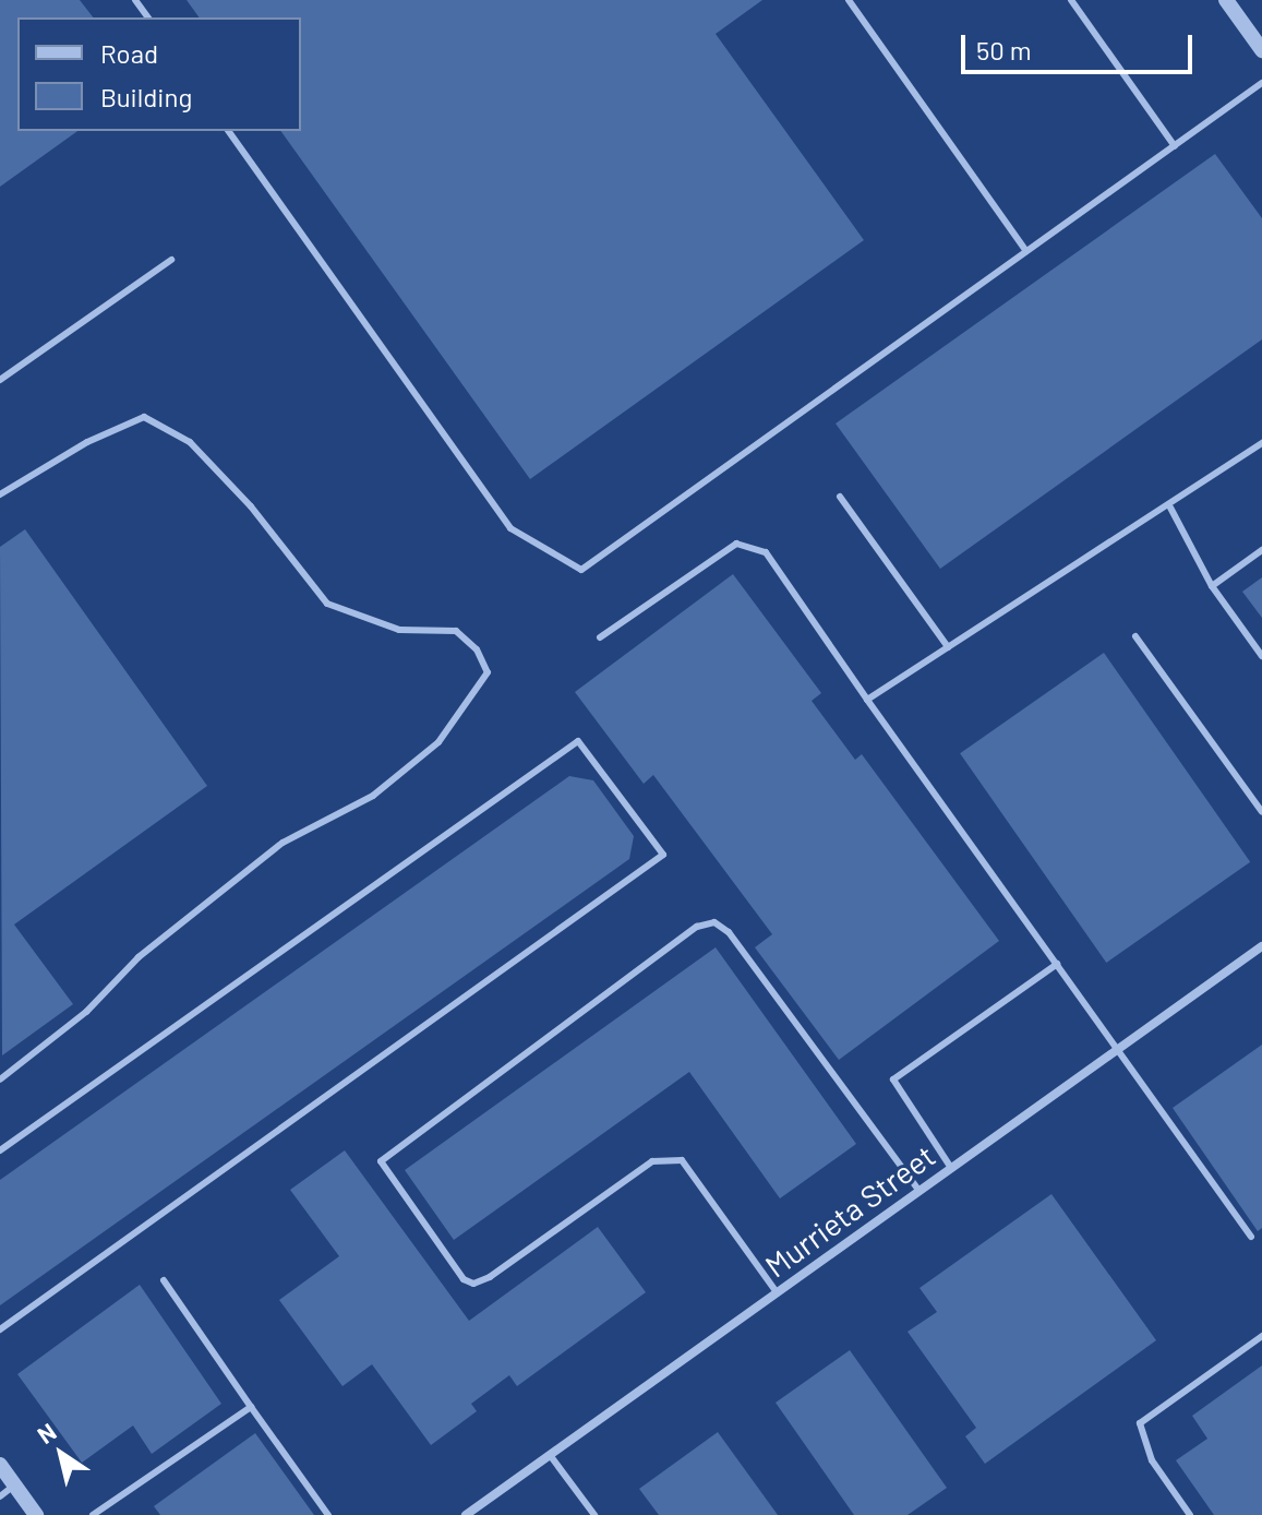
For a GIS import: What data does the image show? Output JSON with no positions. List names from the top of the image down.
{
  "streets": {
    "street": ["Murrieta Street"]
  },
  "legend": ["Road", "Building"],
  "scale_bar": "50 m",
  "north": "top left"
}
